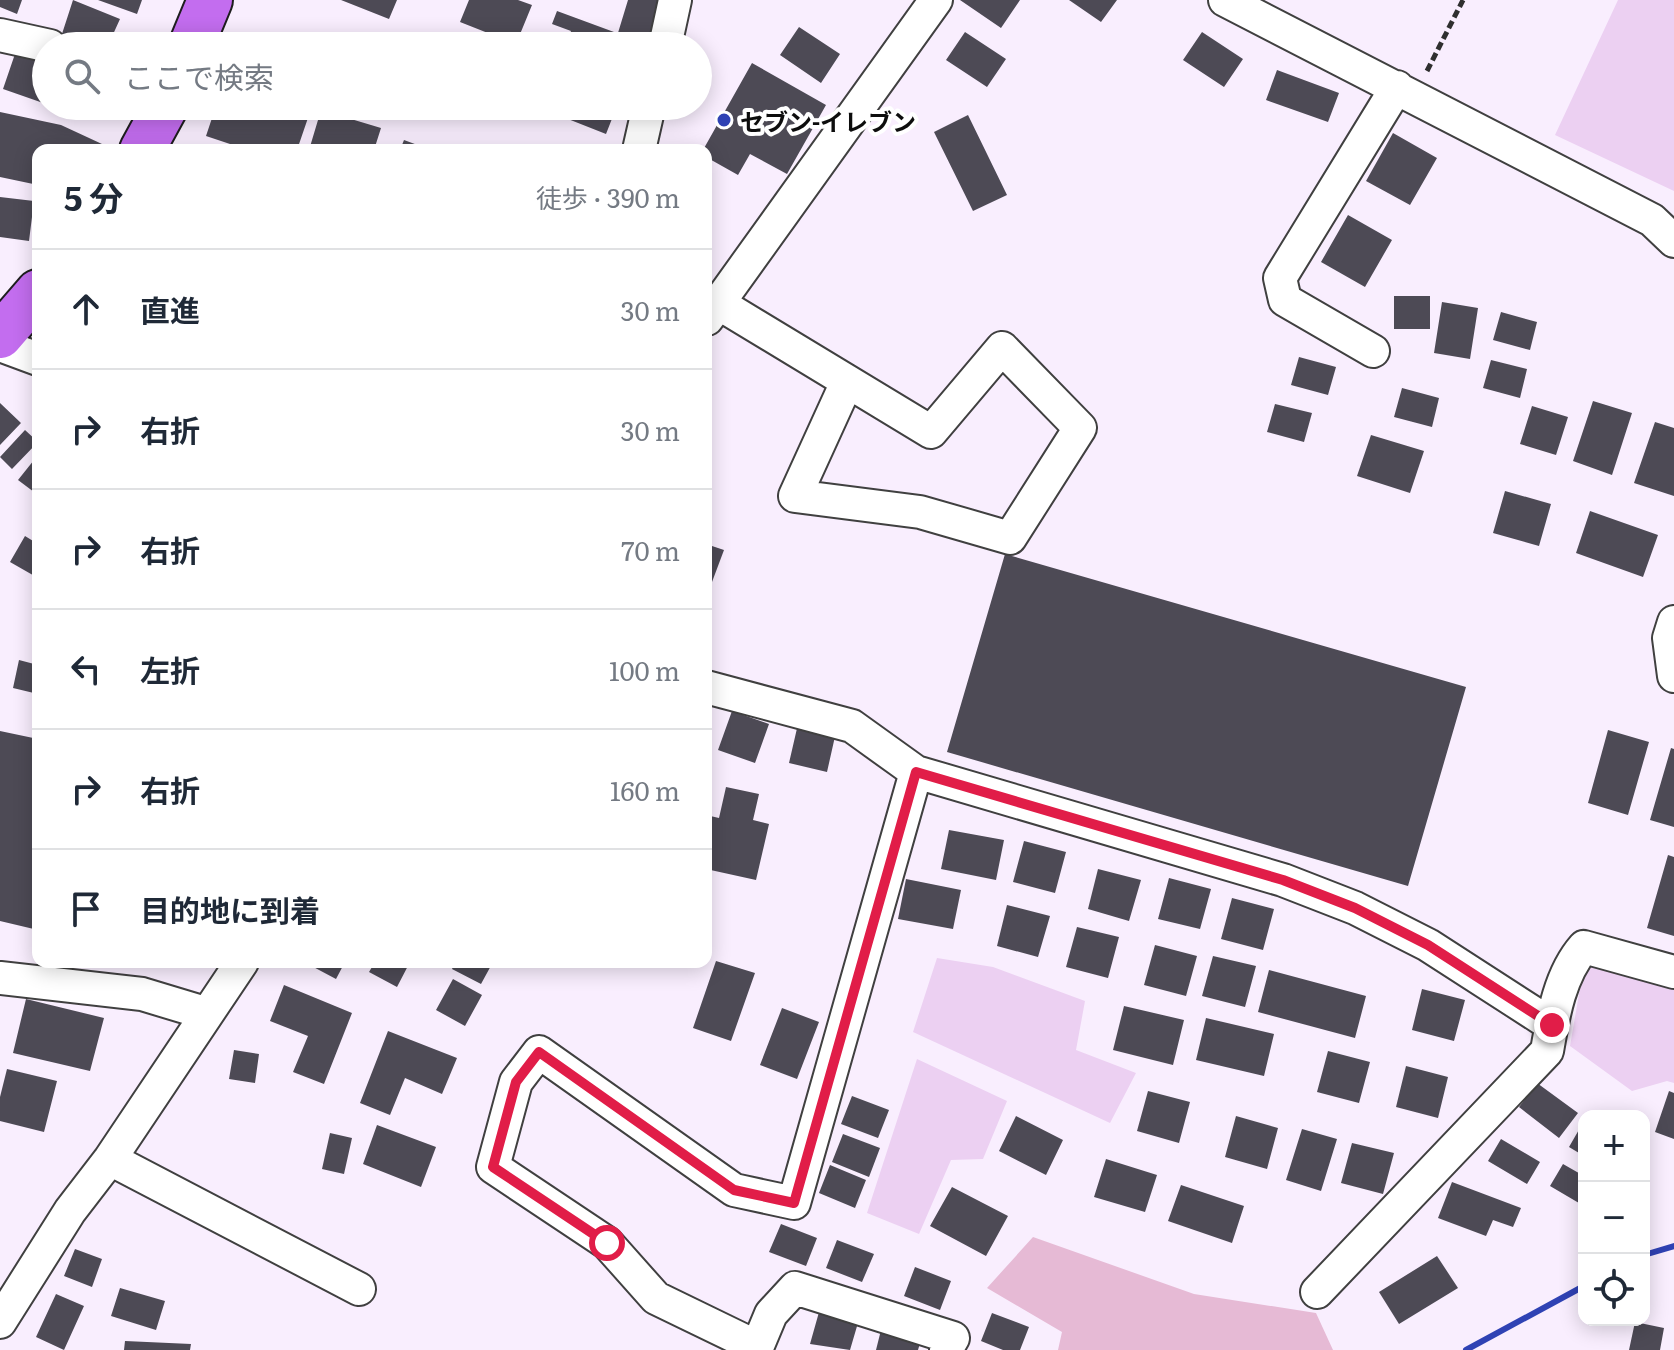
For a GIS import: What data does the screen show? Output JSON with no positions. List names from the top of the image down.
{
  "places": ["セブン-イレブン"],
  "page": {
    "search": "ここで検索",
    "heading": ["5 分", "徒歩 · 390 m"],
    "list": [
      ["直進", "30 m"],
      ["右折", "30 m"],
      ["右折", "70 m"],
      ["左折", "100 m"],
      ["右折", "160 m"],
      "目的地に到着"
    ],
    "map_buttons": ["+", "−"]
  }
}
